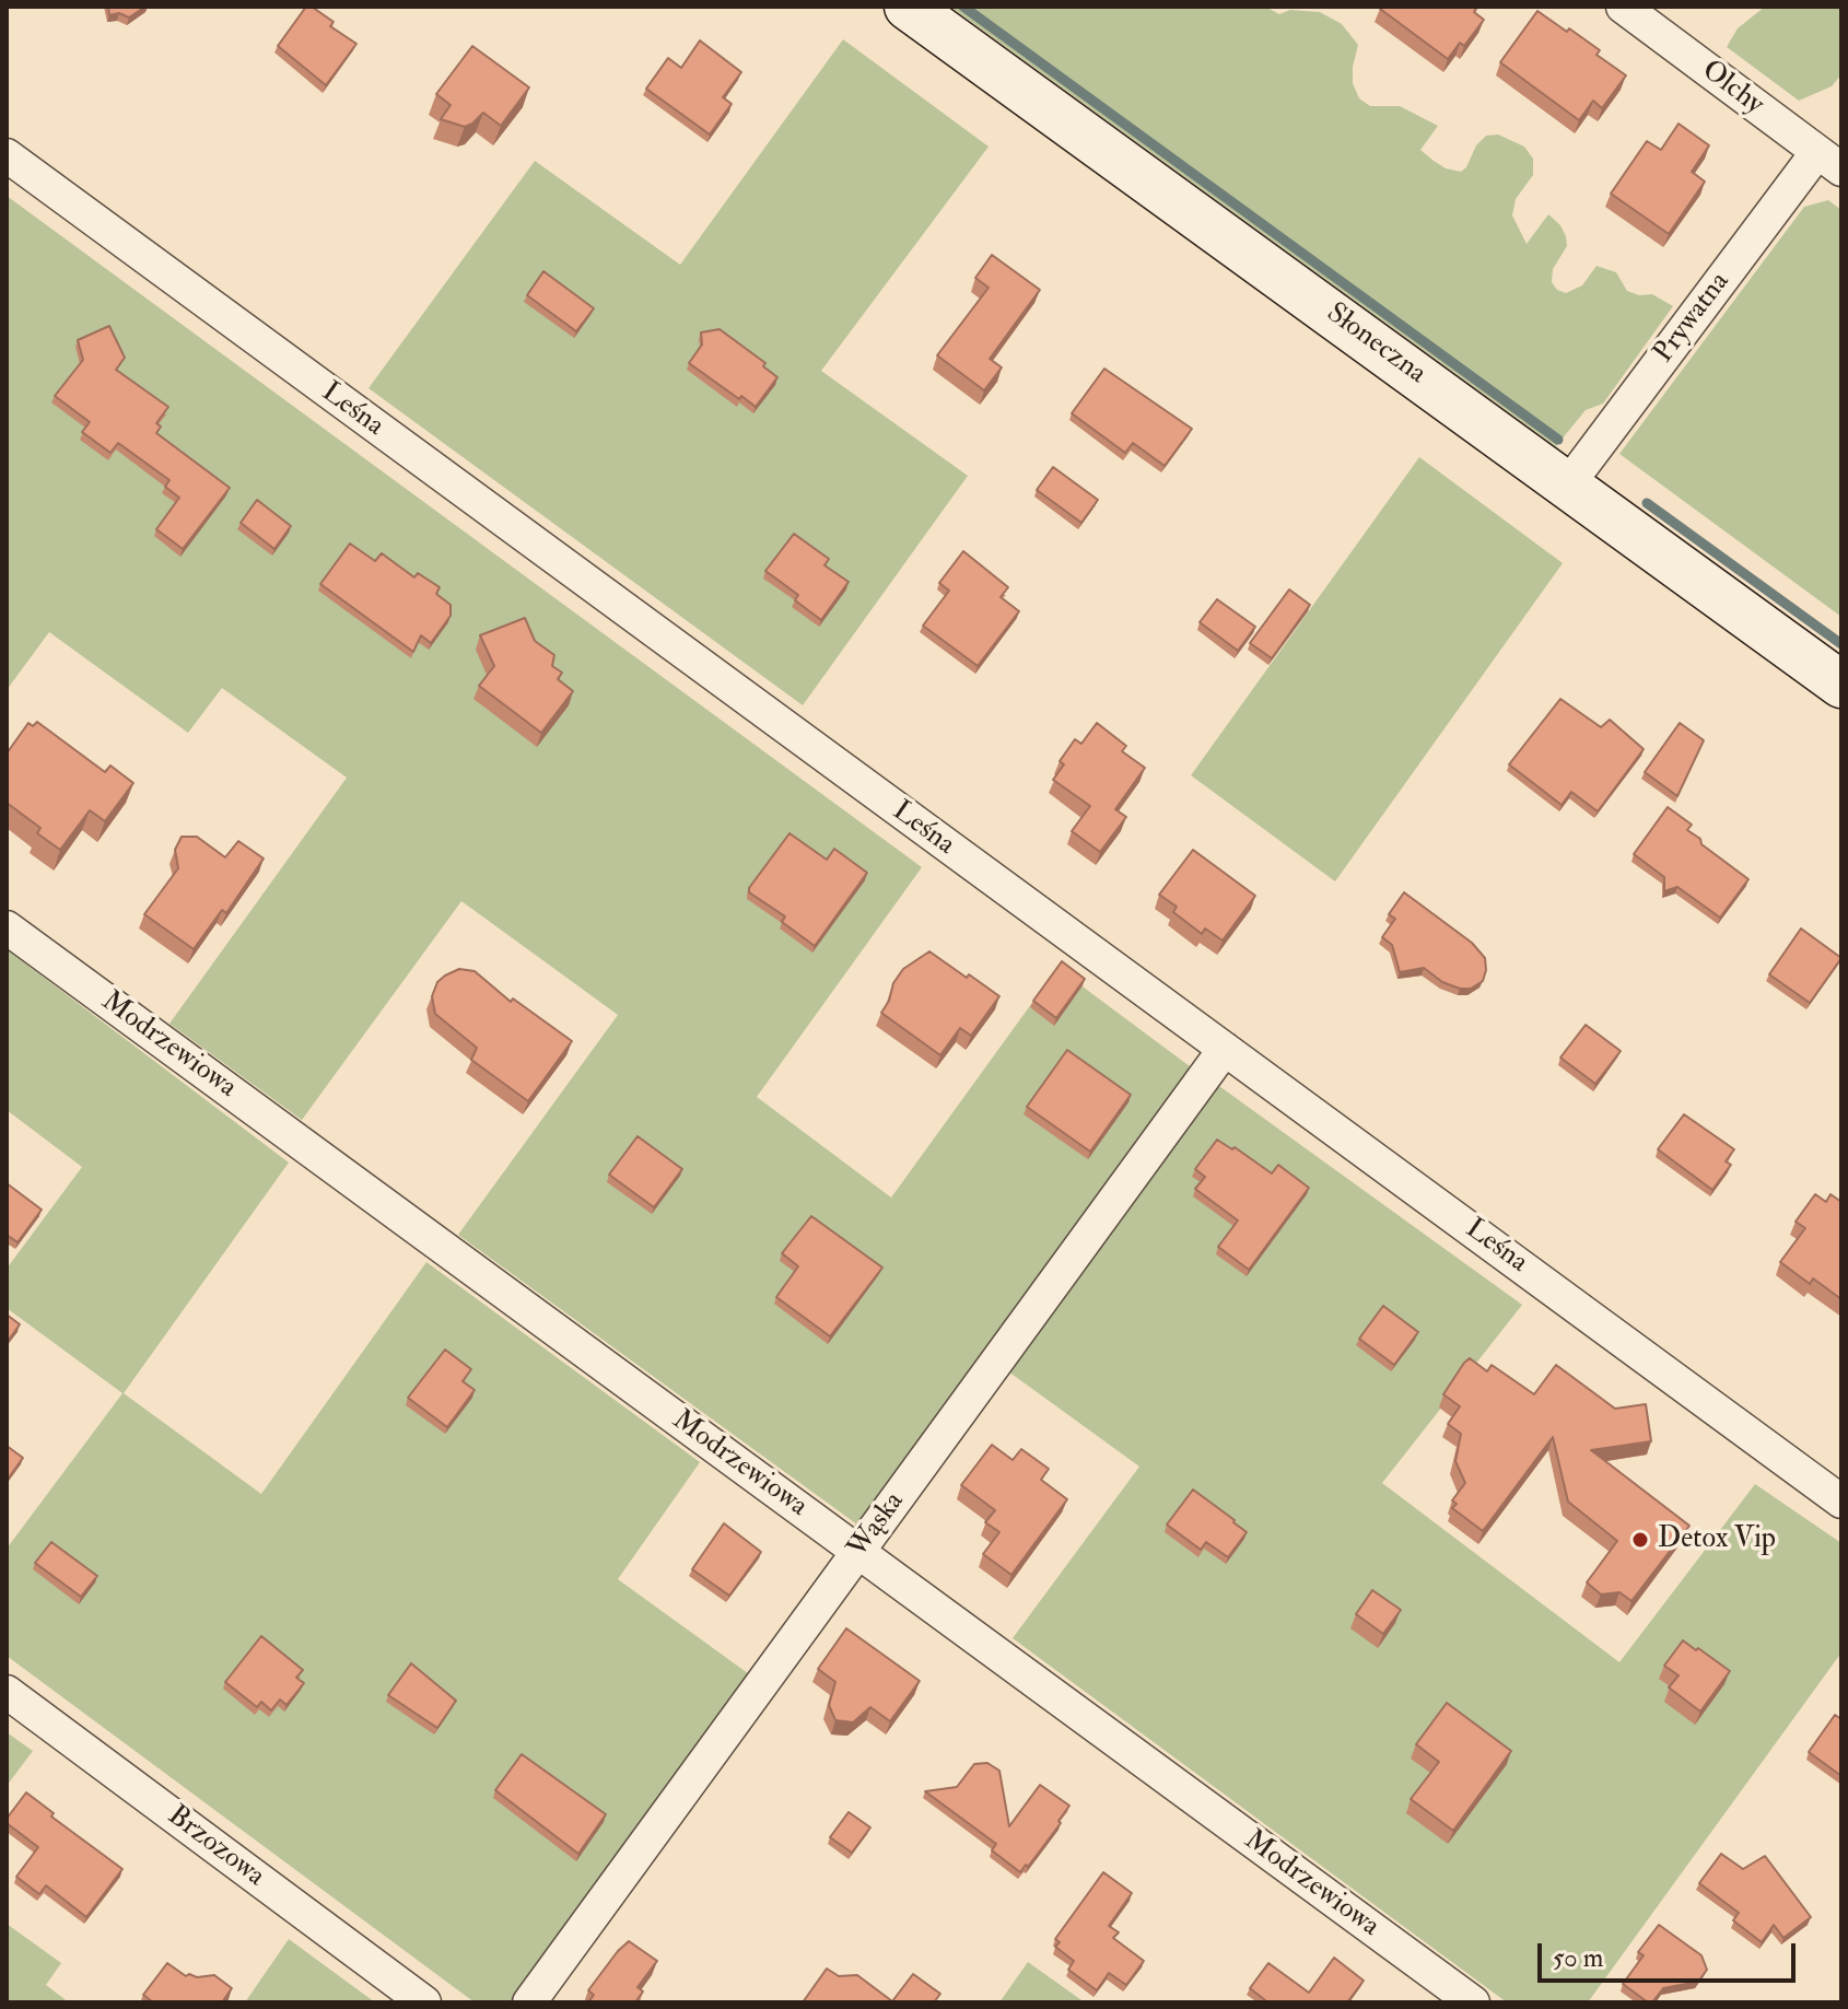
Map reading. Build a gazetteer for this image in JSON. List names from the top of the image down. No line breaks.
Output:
{"streets":{"main road":["Słoneczna"],"street":["Olchy","Prywatna","Leśna","Modrzewiowa","Wąska","Brzozowa"]},"crossings":[["Olchy","Prywatna"],["Prywatna","Słoneczna"],["Leśna","Wąska"],["Modrzewiowa","Wąska"]],"places":["Detox Vip"],"scale_bar":"50 m"}
